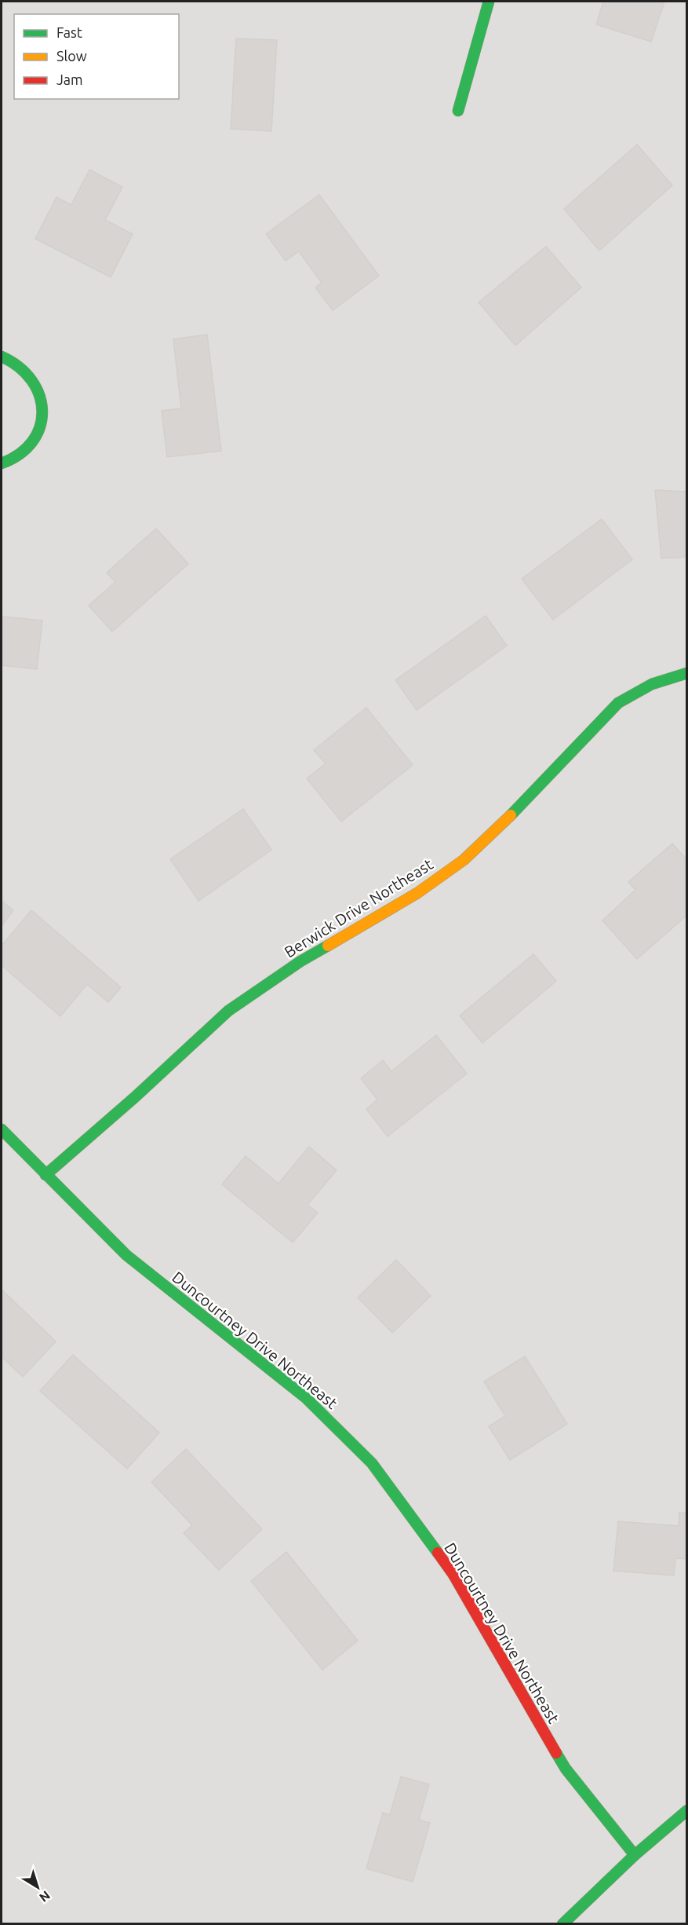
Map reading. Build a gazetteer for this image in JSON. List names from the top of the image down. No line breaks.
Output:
{"streets":{"street":["Berwick Drive Northeast","Duncourtney Drive Northeast"]},"crossings":[["Berwick Drive Northeast","Duncourtney Drive Northeast"]],"legend":["Fast","Slow","Jam"],"north":"bottom right"}
